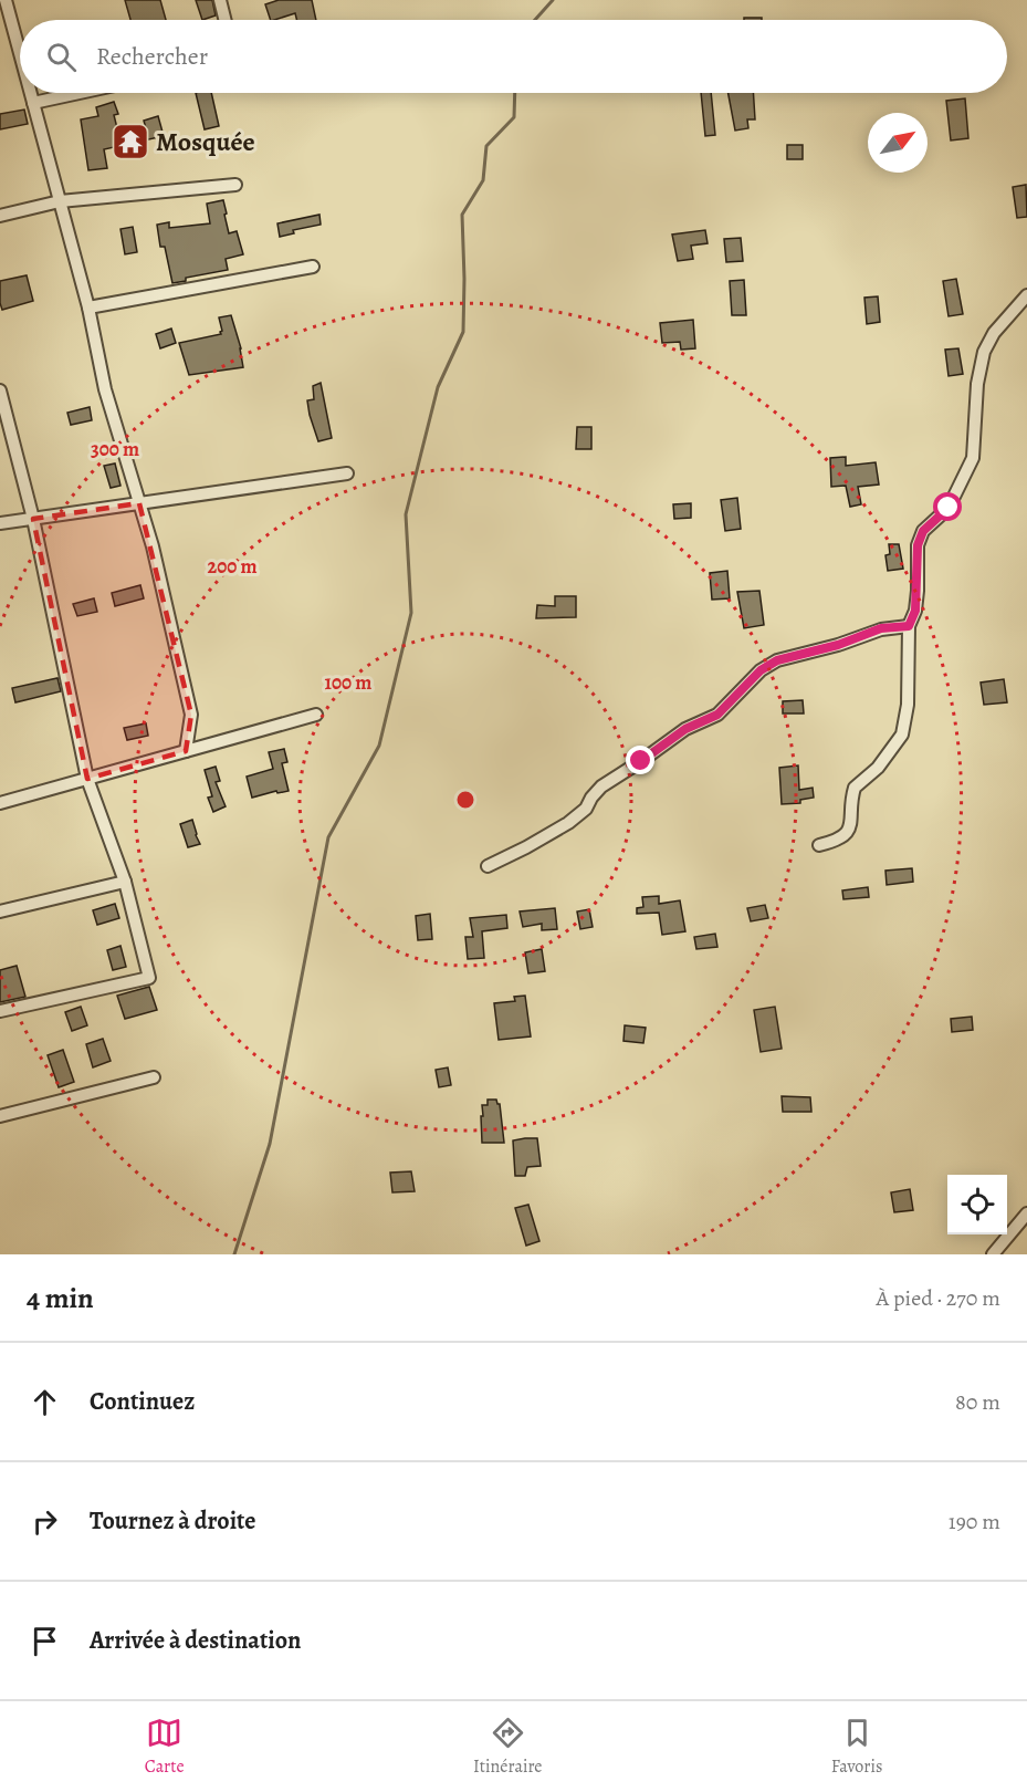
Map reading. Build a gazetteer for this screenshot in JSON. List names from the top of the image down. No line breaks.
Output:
{"places":{"temple":["Mosquée"]},"north":"top right","page":{"search":"Rechercher","heading":["4 min","À pied · 270 m"],"list":[["Continuez","80 m"],["Tournez à droite","190 m"],"Arrivée à destination"],"nav":["Carte","Itinéraire","Favoris"]},"rings":["300 m","200 m","100 m"]}
